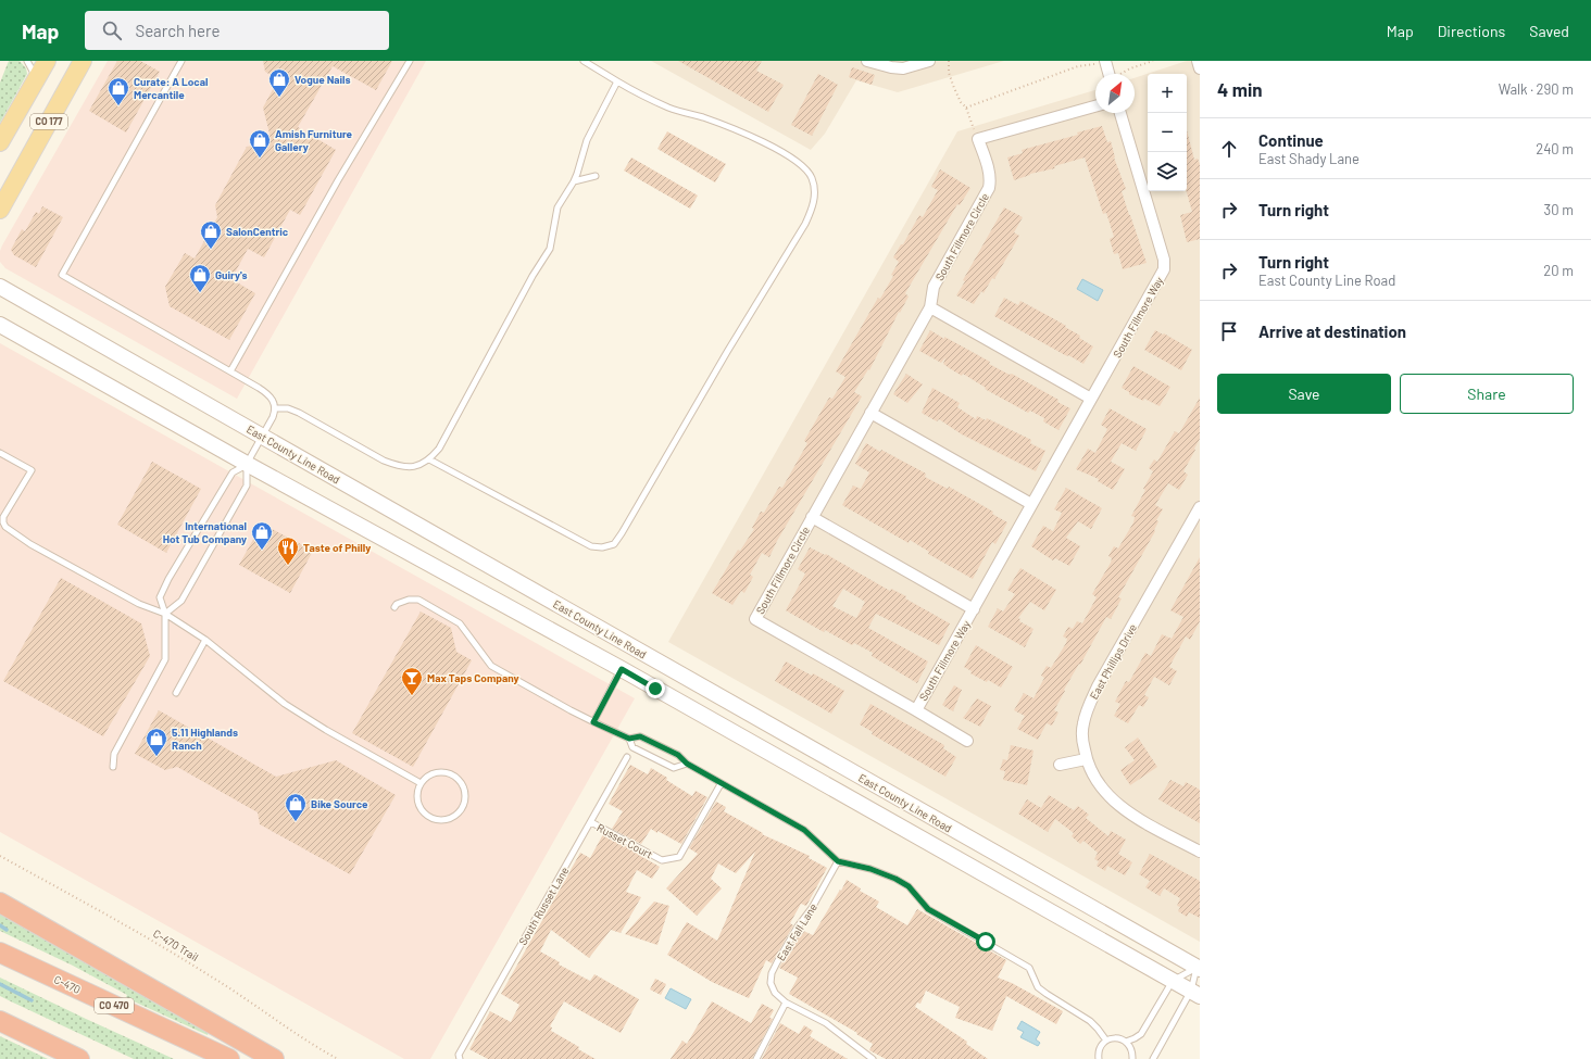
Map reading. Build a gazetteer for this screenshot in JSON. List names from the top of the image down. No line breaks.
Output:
{"streets":{"highway":["C-470","CO 470"],"main road":["CO 177","East County Line Road"],"street":["South Fillmore Circle","South Fillmore Way","East Phillips Drive"],"lane":["Russet Court","South Russet Lane","East Fall Lane"],"path":["C-470 Trail"]},"crossings":[["South Fillmore Circle","South Fillmore Way"],["Russet Court","South Russet Lane"]],"places":{"shop":["Vogue Nails","Curate: A Local Mercantile","Amish Furniture Gallery","SalonCentric","Guiry's","International Hot Tub Company","5.11 Highlands Ranch","Bike Source"],"restaurant":["Taste of Philly"],"bar":["Max Taps Company"]},"north":"top right","page":{"header":"Map","search":"Search here","nav":["Map","Directions","Saved"],"heading":["4 min","Walk · 290 m"],"map_buttons":["+","−"],"list":[["Continue","East Shady Lane","240 m"],["Turn right","30 m"],["Turn right","East County Line Road","20 m"],"Arrive at destination"],"buttons":["Save","Share"]}}
